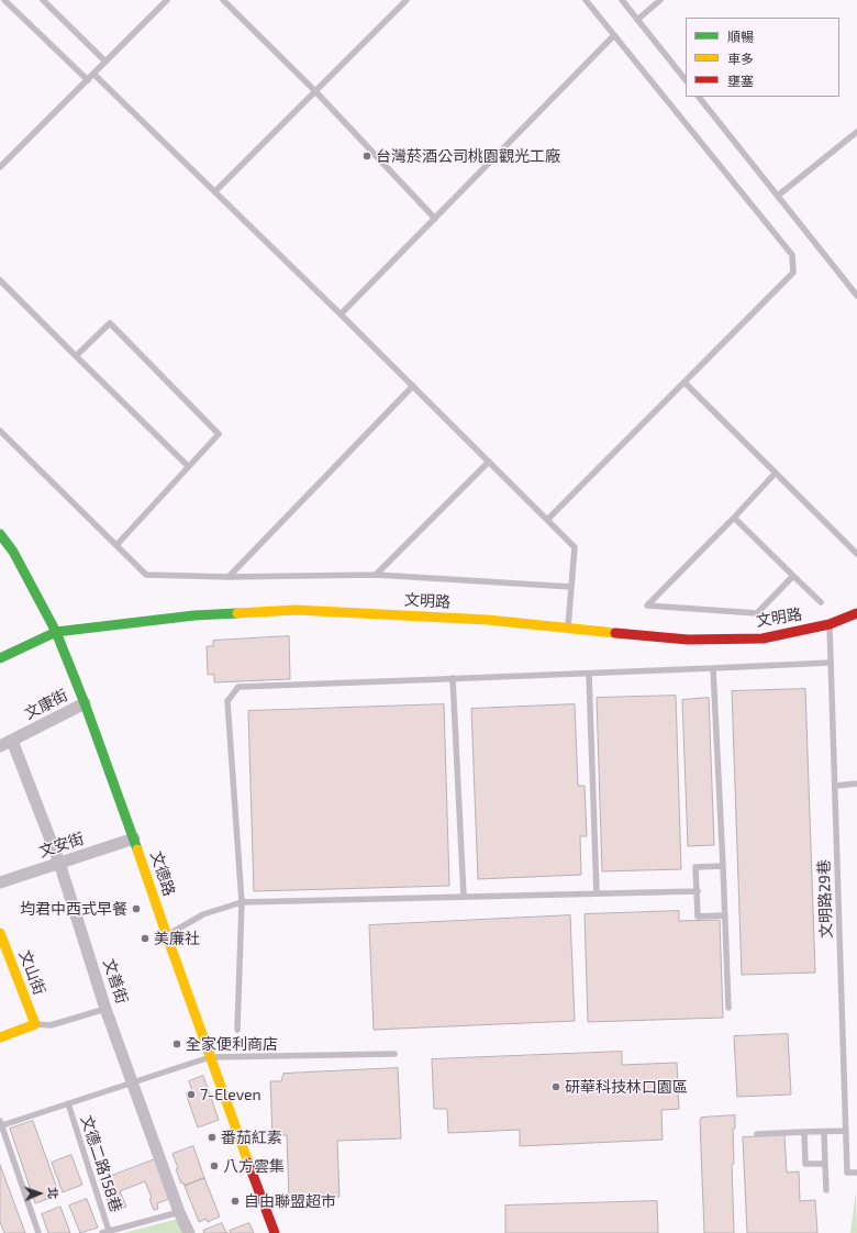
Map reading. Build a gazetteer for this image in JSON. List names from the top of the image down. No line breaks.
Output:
{"streets":{"street":["文明路","文康街","文安街","文德路","文山街","文善街"],"lane":["文明路29巷","文德二路158巷"]},"crossings":[["文明路","文德路"],["文明路","文明路29巷"],["文康街","文德路"],["文康街","文善街"],["文安街","文德路"],["文安街","文善街"]],"places":["台灣菸酒公司桃園觀光工廠","均君中西式早餐","美廉社","全家便利商店","研華科技林口園區","7-Eleven","番茄紅素","八方雲集","自由聯盟超市"],"legend":["順暢","車多","壅塞"],"north":"right"}
